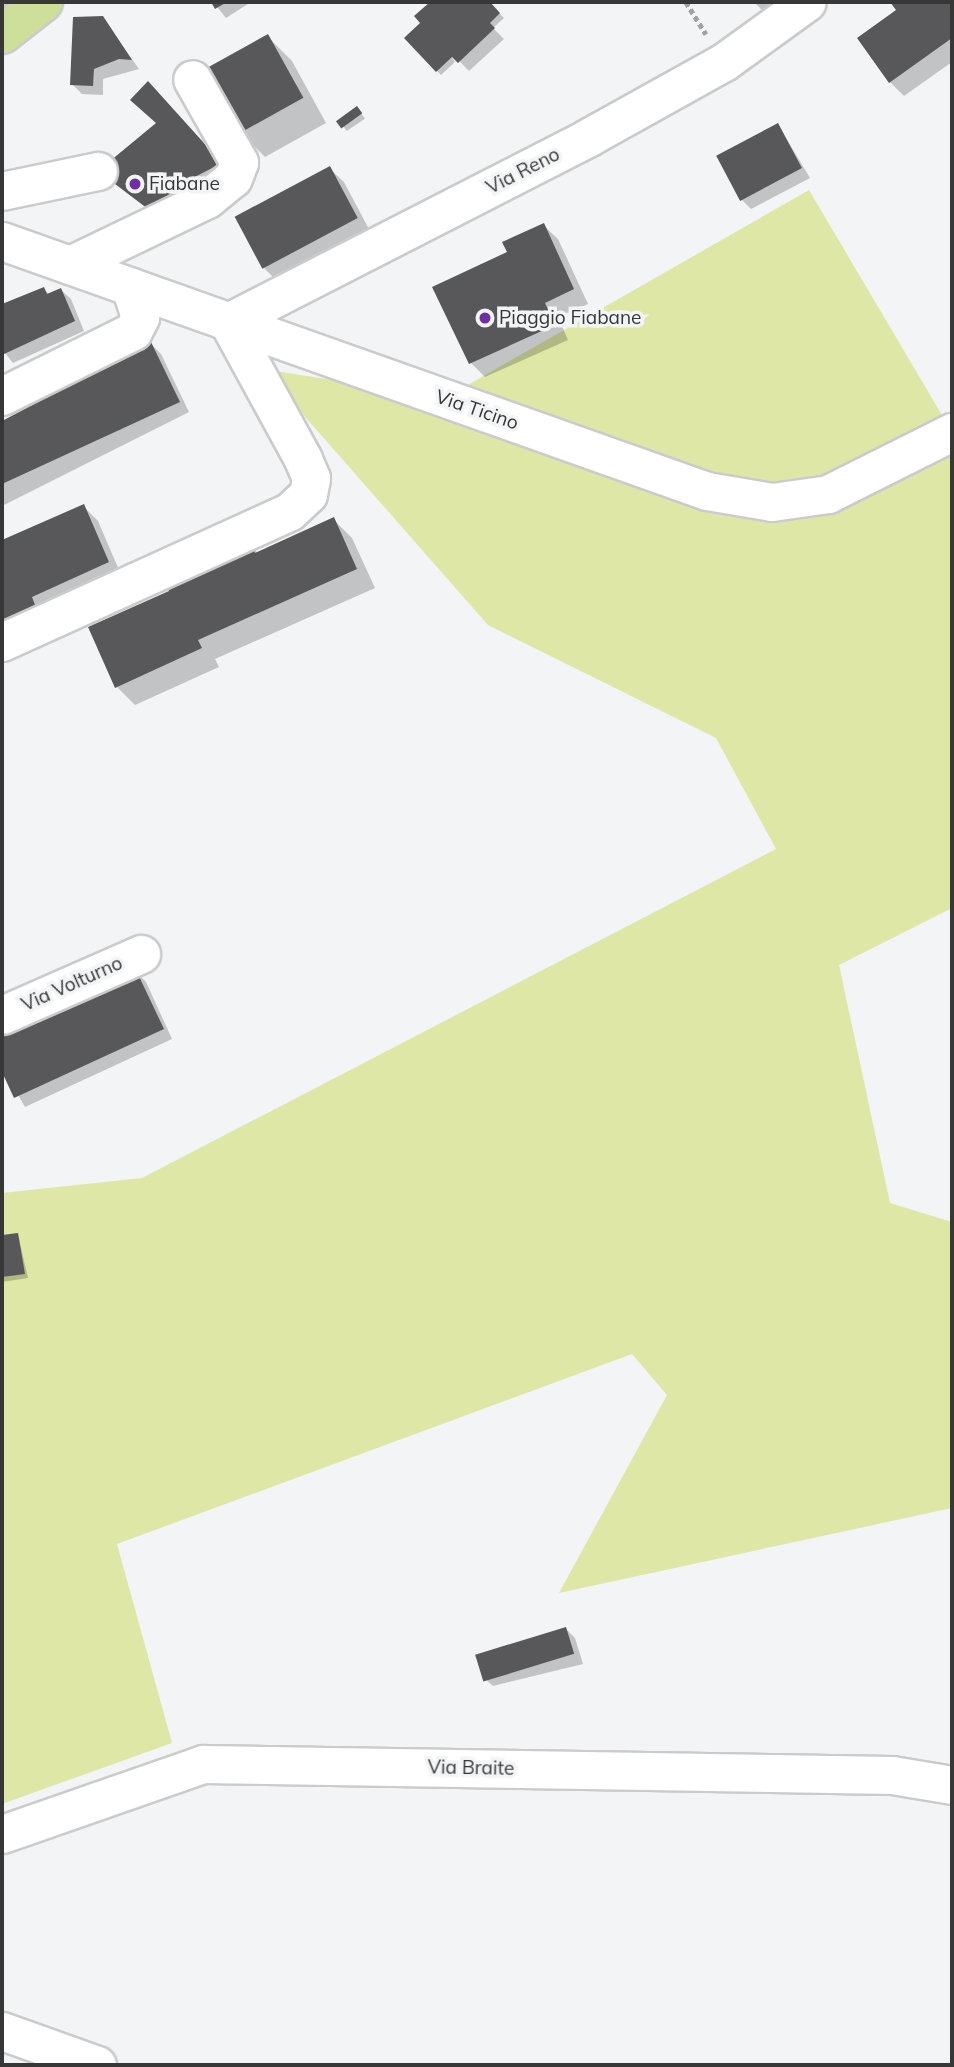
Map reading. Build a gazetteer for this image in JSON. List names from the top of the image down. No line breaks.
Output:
{"streets":{"street":["Via Reno","Via Ticino","Via Volturno","Via Braite"]},"crossings":[["Via Reno","Via Ticino"]],"places":["Fiabane","Piaggio Fiabane"]}
